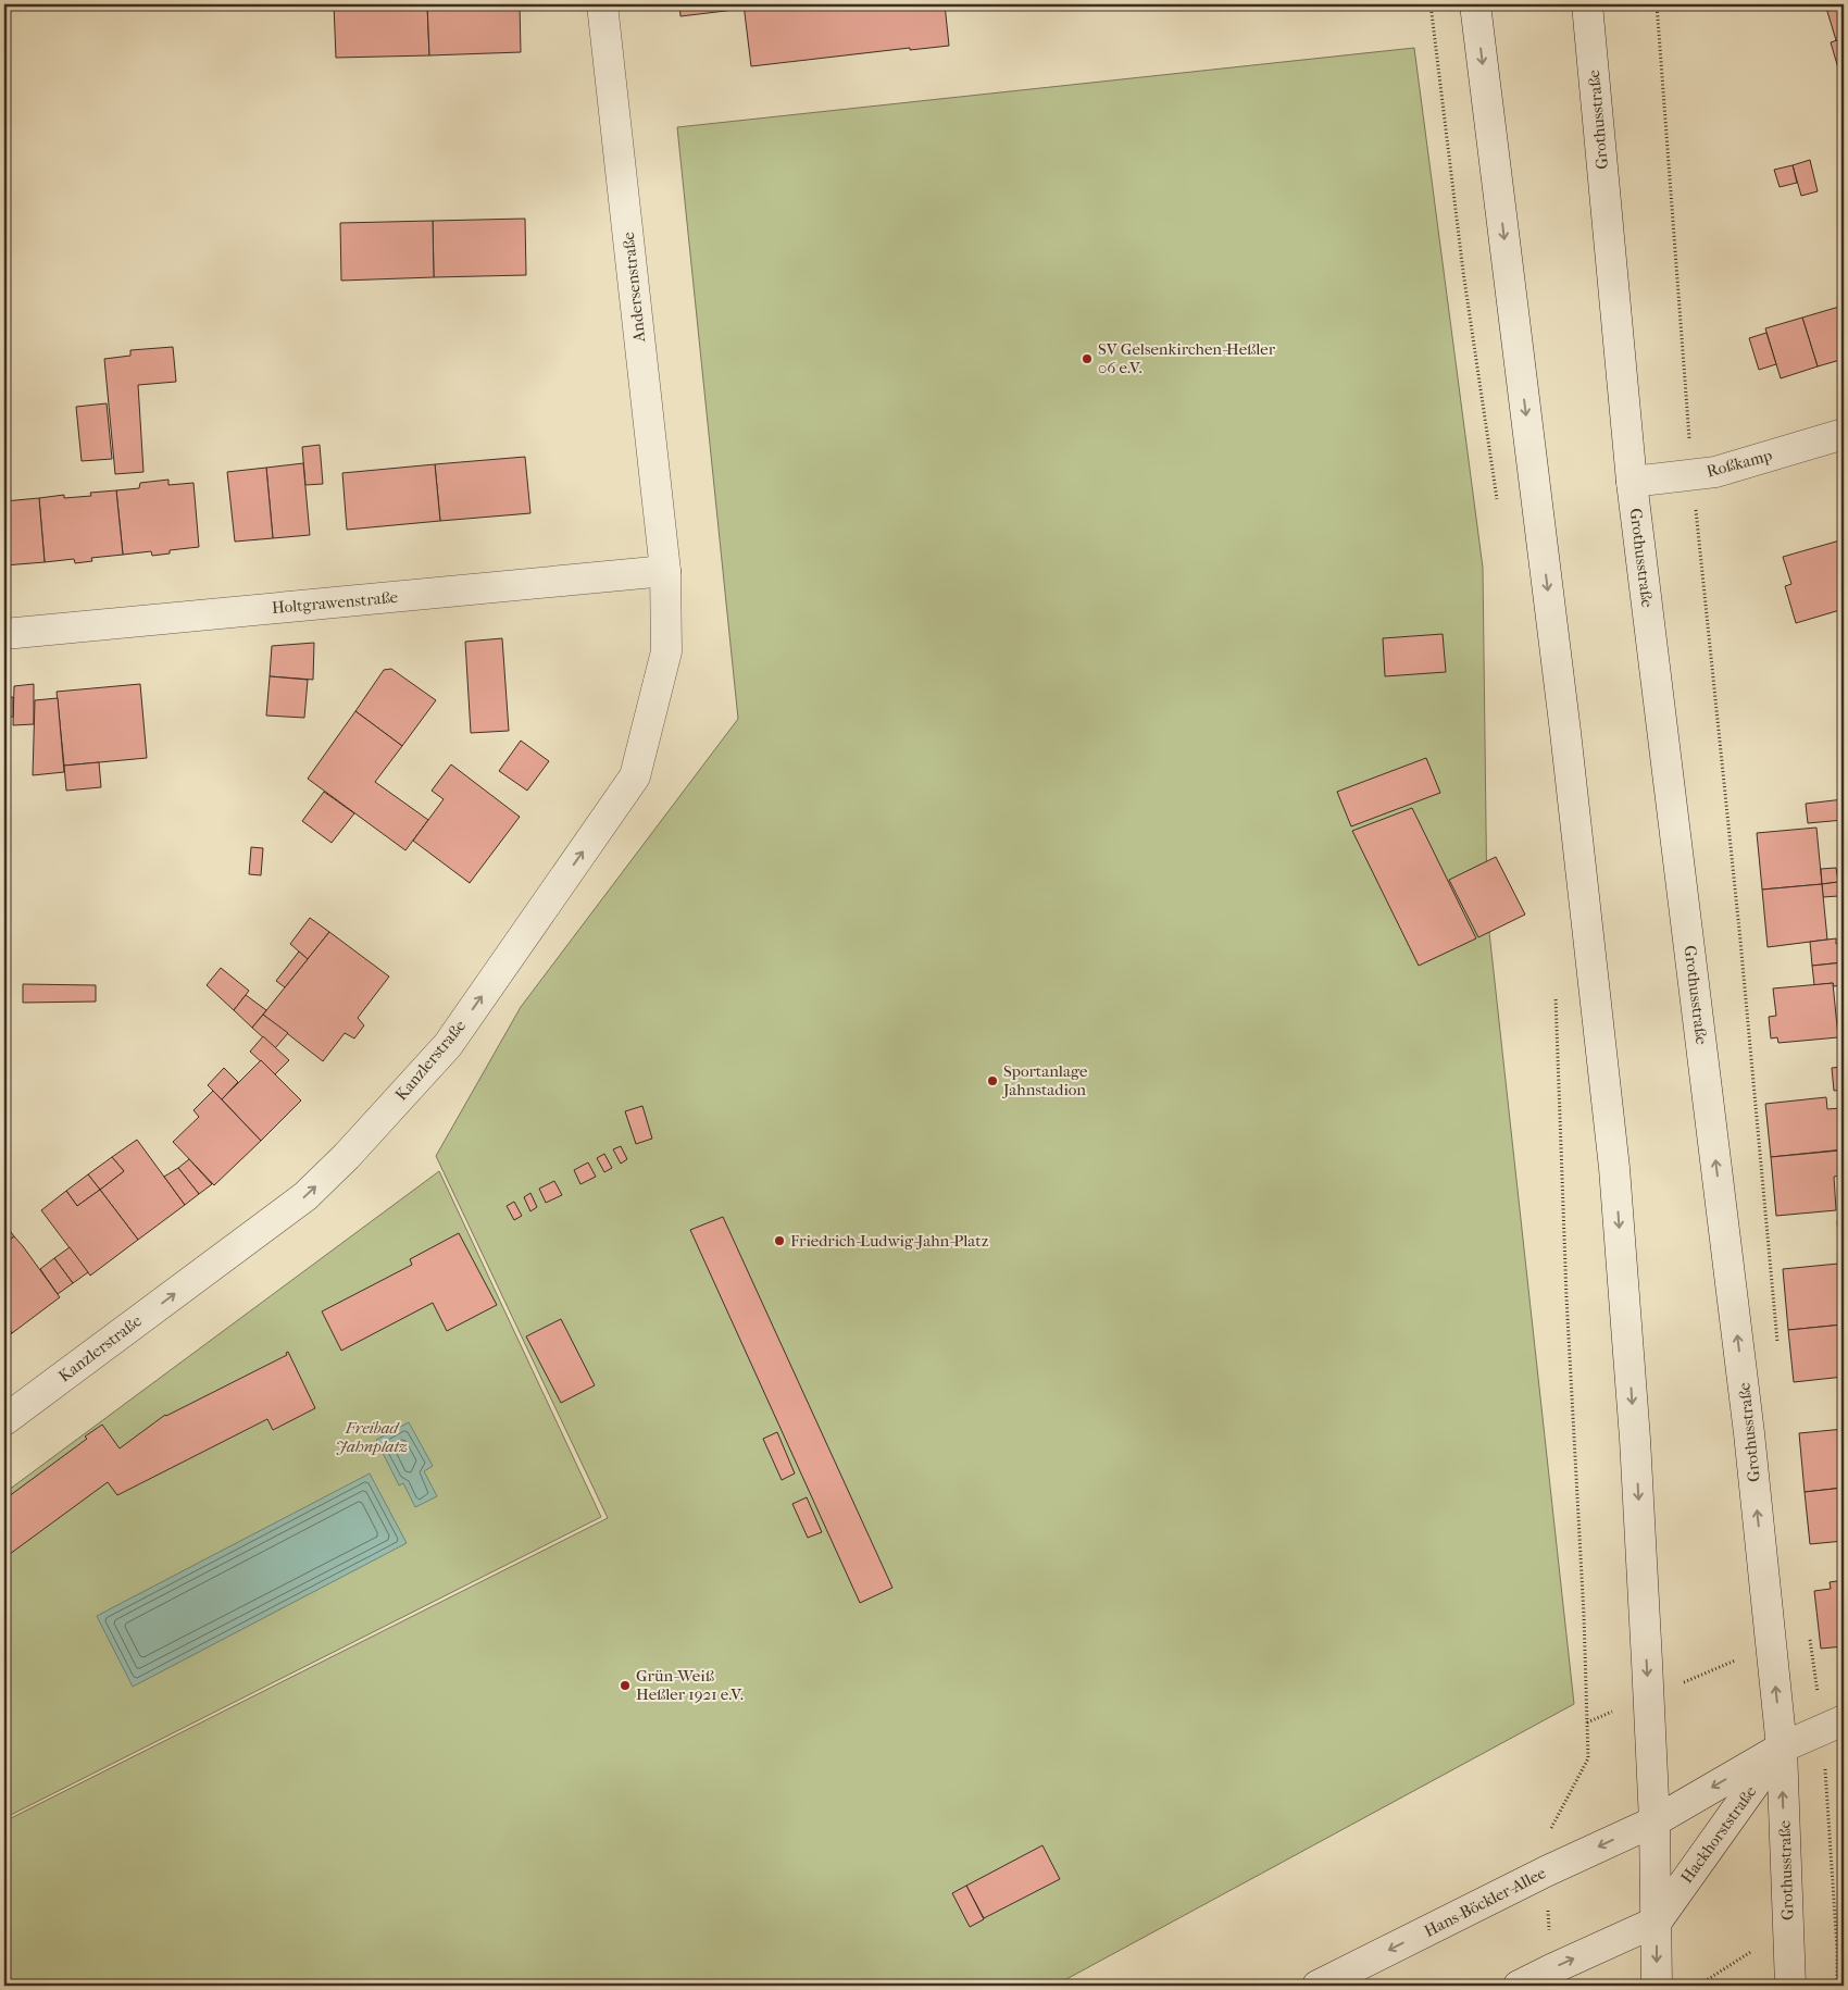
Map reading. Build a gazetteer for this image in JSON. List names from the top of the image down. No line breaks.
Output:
{"streets":{"main road":["Grothusstraße","Andersenstraße","Roßkamp","Holtgrawenstraße","Kanzlerstraße","Hackhorststraße","Hans-Böckler-Allee"]},"crossings":[["Grothusstraße","Roßkamp"],["Grothusstraße","Hackhorststraße"],["Andersenstraße","Holtgrawenstraße"],["Andersenstraße","Kanzlerstraße"],["Holtgrawenstraße","Kanzlerstraße"],["Hackhorststraße","Hans-Böckler-Allee"]],"one_way":["Kanzlerstraße"],"parks":["Freibad Jahnplatz"],"places":["SV Gelsenkirchen-Heßler 06 e.V.","Sportanlage Jahnstadion","Friedrich-Ludwig-Jahn-Platz","Grün-Weiß Heßler 1921 e.V."]}
